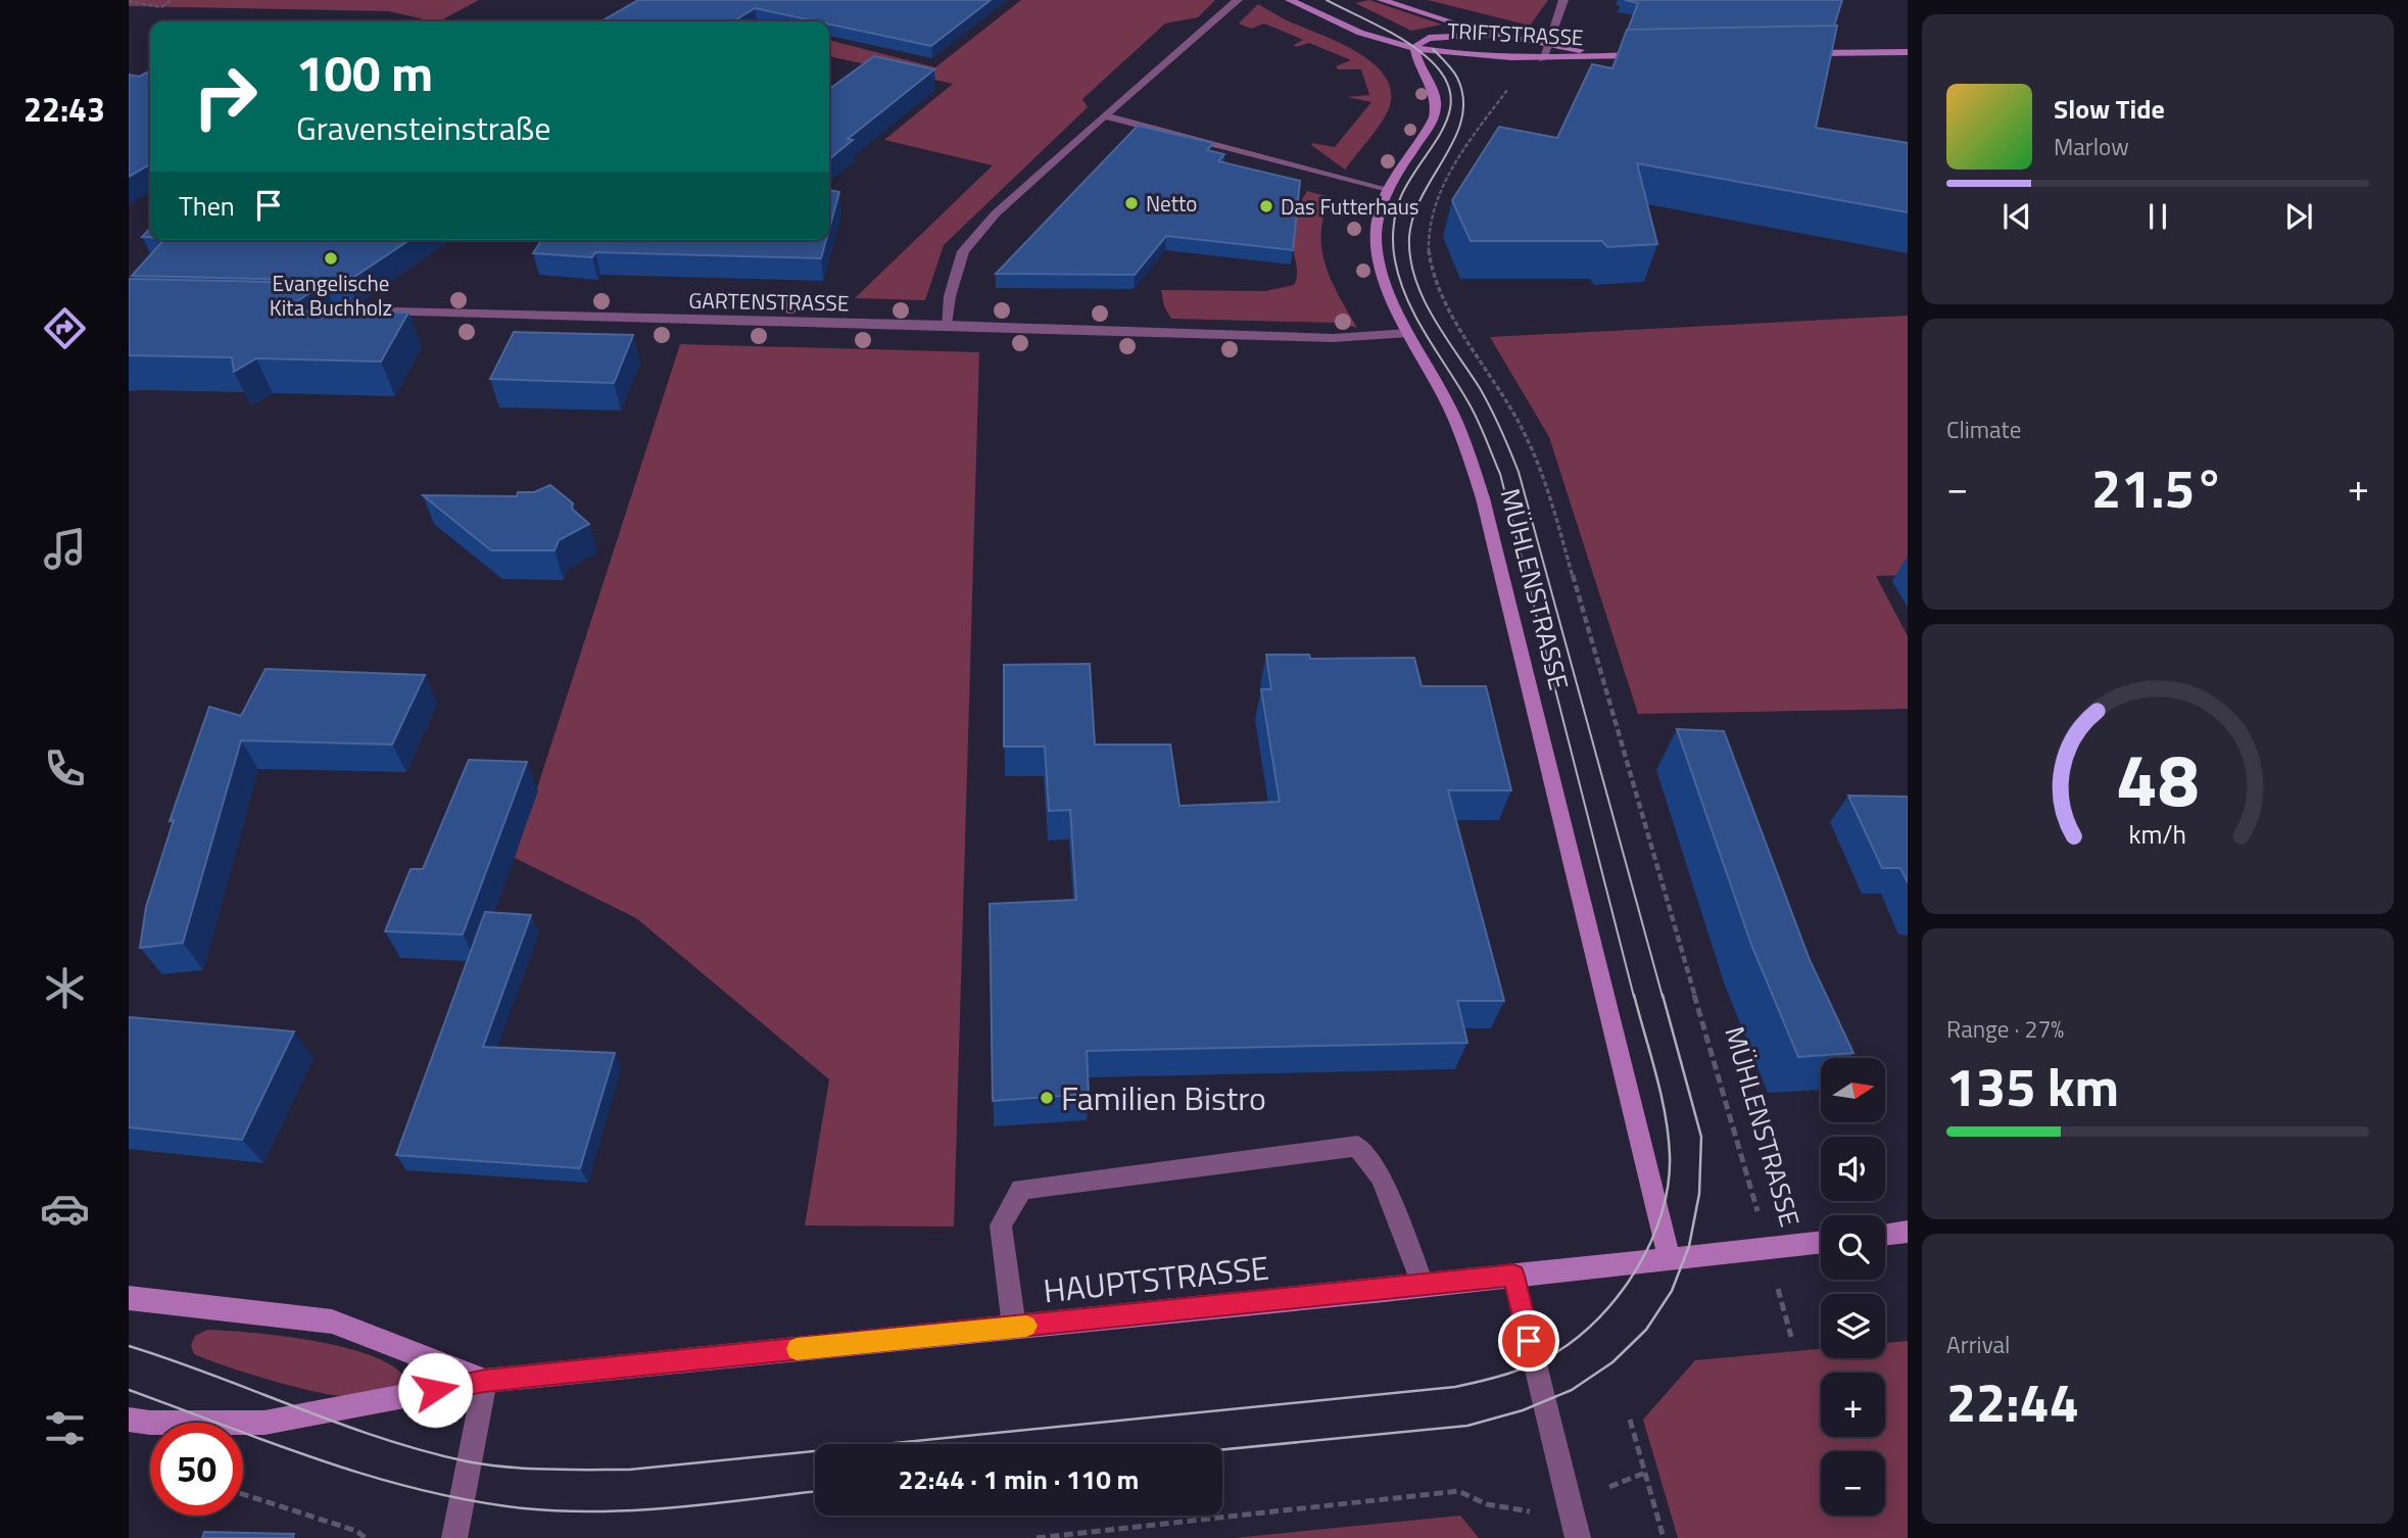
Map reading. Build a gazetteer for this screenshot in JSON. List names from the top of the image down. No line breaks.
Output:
{"streets":{"main road":["TRIFTSTRASSE","MÜHLENSTRASSE","HAUPTSTRASSE"],"street":["GARTENSTRASSE"]},"crossings":[["TRIFTSTRASSE","MÜHLENSTRASSE"],["GARTENSTRASSE","MÜHLENSTRASSE"],["MÜHLENSTRASSE","HAUPTSTRASSE"]],"places":["Netto","Das Futterhaus","Evangelische Kita Buchholz","Familien Bistro"],"north":"right","page":{"tabs":"22:43","turn":["100 m","Gravensteinstraße"],"song":["Slow Tide","Marlow"],"then":"Then","tile":["Climate",["Range · 27%","135 km"],["Arrival","22:44"]],"heat":["−","21.5°","+"],"map_buttons":["+","−"],"limit":"50","trip":"22:44 · 1 min · 110 m","gauge":["48","km/h"]}}
